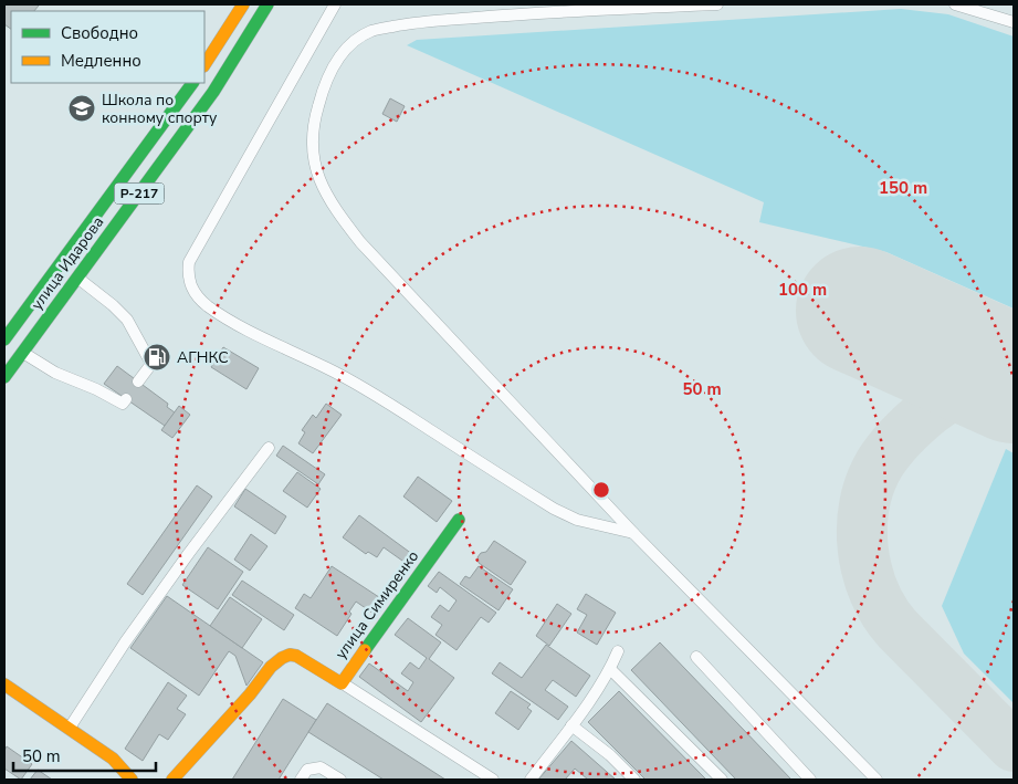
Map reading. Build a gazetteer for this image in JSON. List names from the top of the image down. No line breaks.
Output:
{"streets":{"main road":["Р-217","улица Идарова","улица Симиренко"]},"places":{"school or university":["Школа по конному спорту"],"fuel station":["АГНКС"]},"legend":["Свободно","Медленно"],"scale_bar":"50 m","rings":["150 m","100 m","50 m"]}
